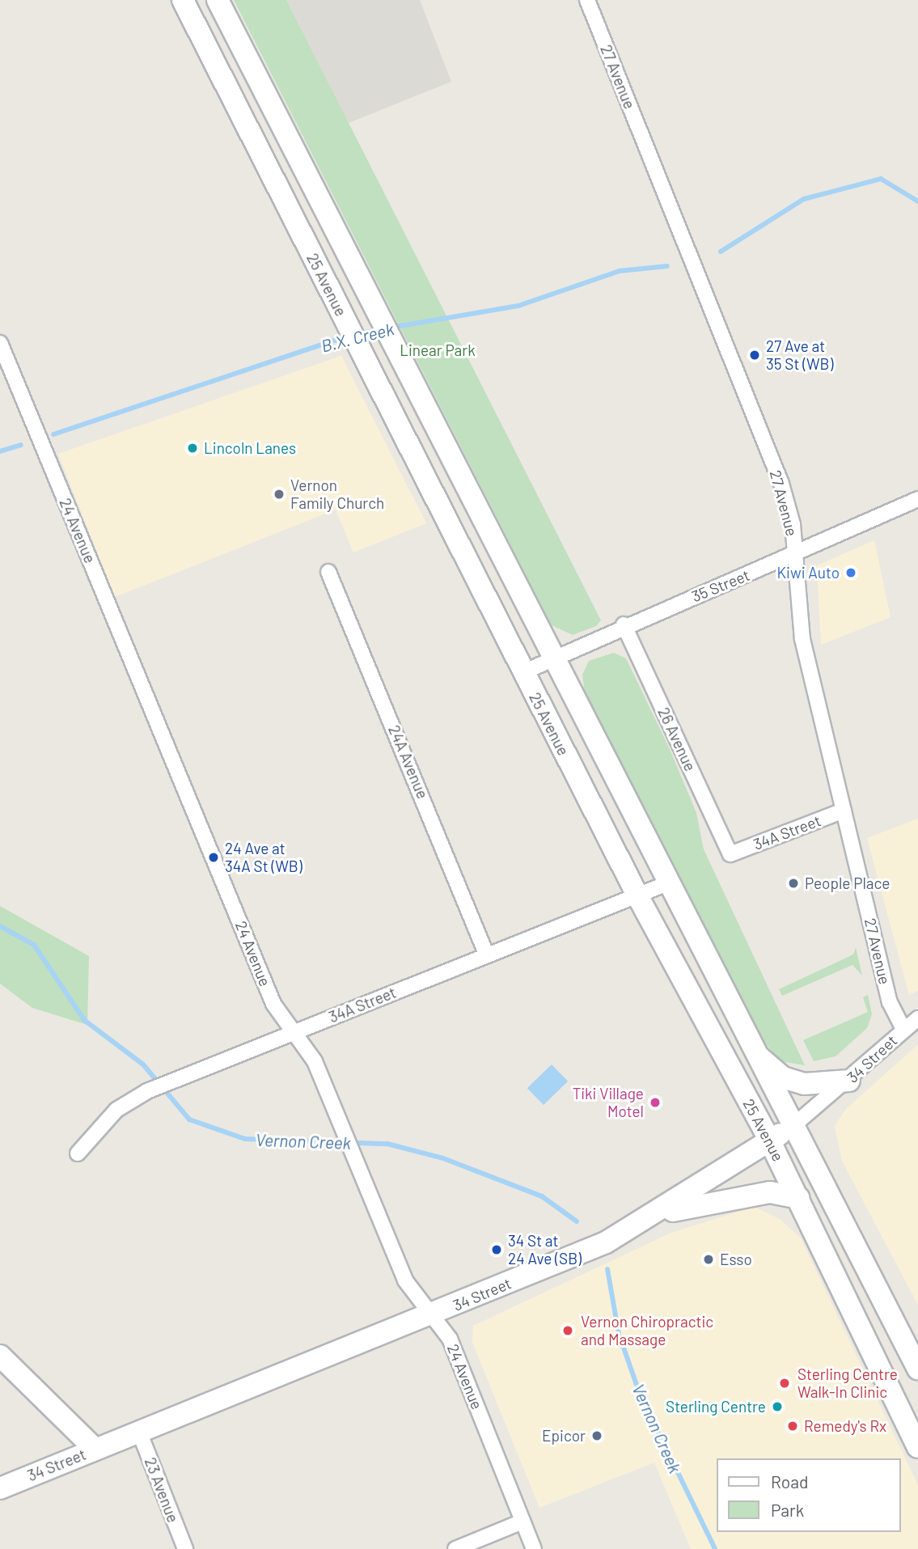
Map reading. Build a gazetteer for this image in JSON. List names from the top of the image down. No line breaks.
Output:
{"streets":{"main road":["25 Avenue","34 Street"],"street":["27 Avenue","24 Avenue","35 Street","26 Avenue","24A Avenue","34A Street","23 Avenue"]},"crossings":[["27 Avenue","35 Street"],["27 Avenue","34A Street"],["27 Avenue","34 Street"],["25 Avenue","35 Street"],["25 Avenue","34A Street"],["25 Avenue","34 Street"],["24 Avenue","34A Street"],["24 Avenue","34 Street"],["35 Street","26 Avenue"],["26 Avenue","34A Street"],["24A Avenue","34A Street"],["34 Street","23 Avenue"]],"water":["B.X. Creek","Vernon Creek"],"parks":["Linear Park"],"places":["27 Ave at 35 St (WB)","Lincoln Lanes","Vernon Family Church","Kiwi Auto","24 Ave at 34A St (WB)","People Place","Tiki Village Motel","34 St at 24 Ave (SB)","Esso","Vernon Chiropractic and Massage","Sterling Centre Walk-In Clinic","Sterling Centre","Remedy's Rx","Epicor"],"legend":["Road","Park"]}
